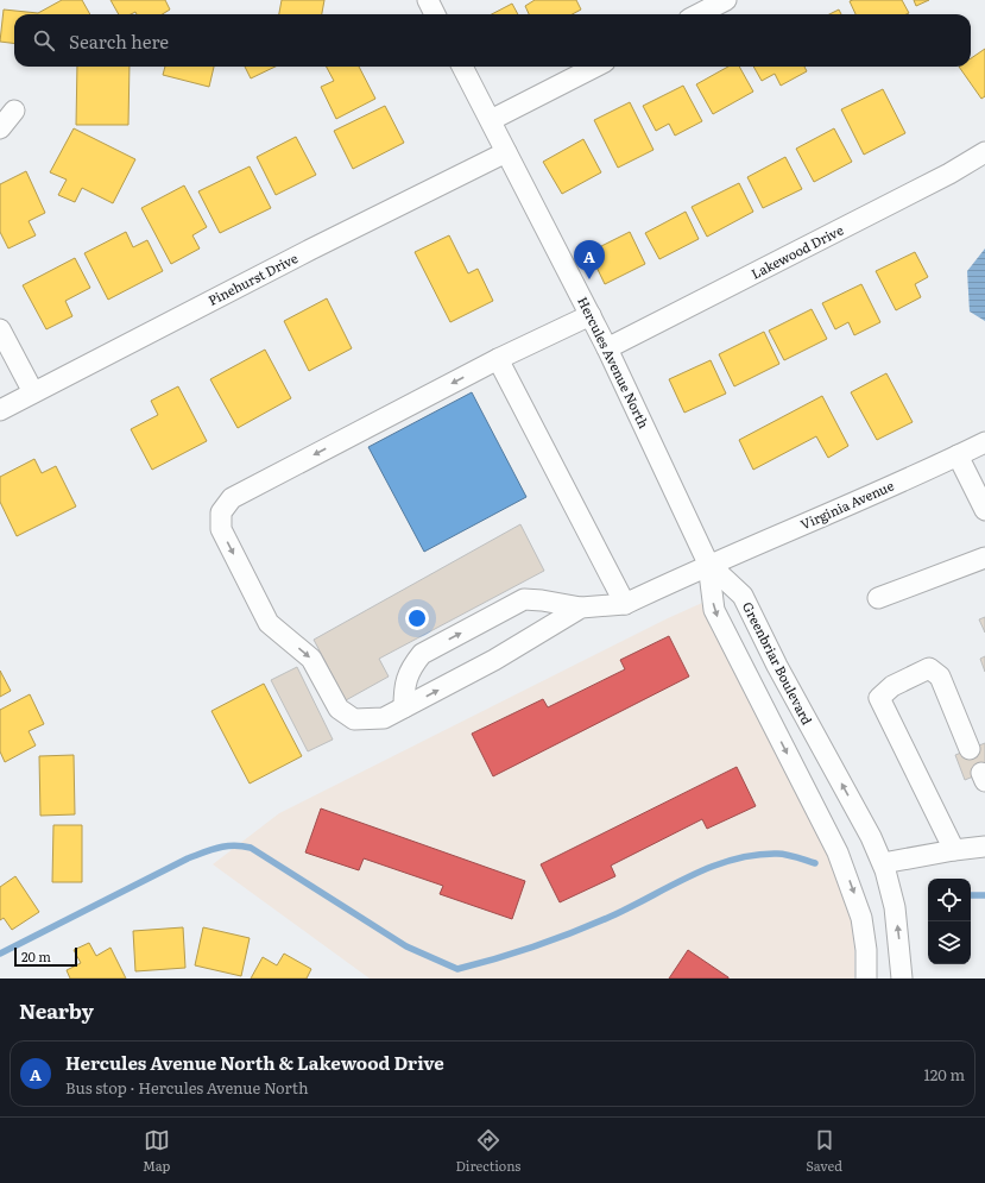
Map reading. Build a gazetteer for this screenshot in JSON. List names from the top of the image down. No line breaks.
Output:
{"streets":{"street":["Lakewood Drive","Pinehurst Drive","Hercules Avenue North","Virginia Avenue","Greenbriar Boulevard"]},"crossings":[["Lakewood Drive","Hercules Avenue North"],["Pinehurst Drive","Hercules Avenue North"],["Hercules Avenue North","Virginia Avenue"],["Hercules Avenue North","Greenbriar Boulevard"],["Virginia Avenue","Greenbriar Boulevard"]],"scale_bar":"20 m","page":{"search":"Search here","pins":"A","scale":"20 m","heading":"Nearby","list":[{"mark":"A","name":"Hercules Avenue North & Lakewood Drive","note":"Bus stop · Hercules Avenue North","value":"120 m"}],"nav":["Map","Directions","Saved"]}}
